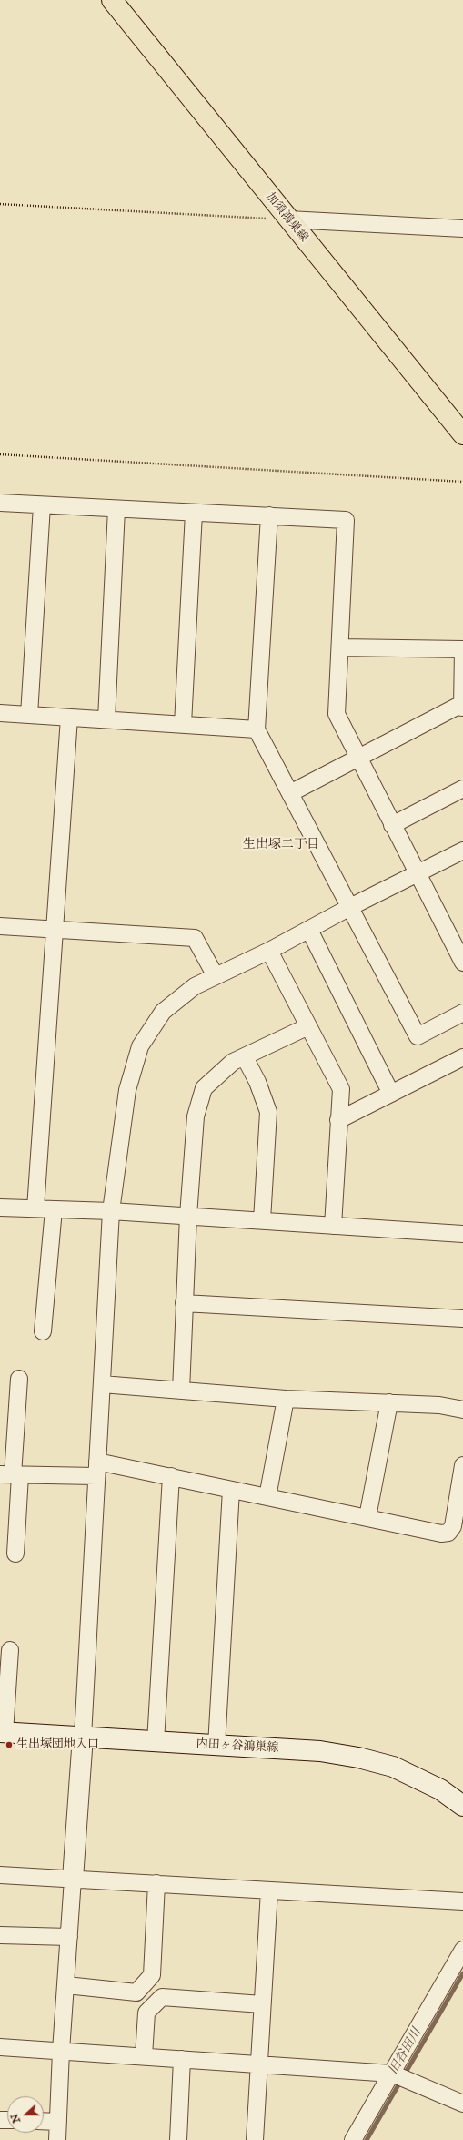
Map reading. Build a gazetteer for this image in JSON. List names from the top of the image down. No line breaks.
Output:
{"streets":{"main road":["加須鴻巣線","内田ヶ谷鴻巣線"]},"districts":["生出塚二丁目"],"water":["旧谷田川"],"places":["生出塚団地入口"],"north":"left"}
